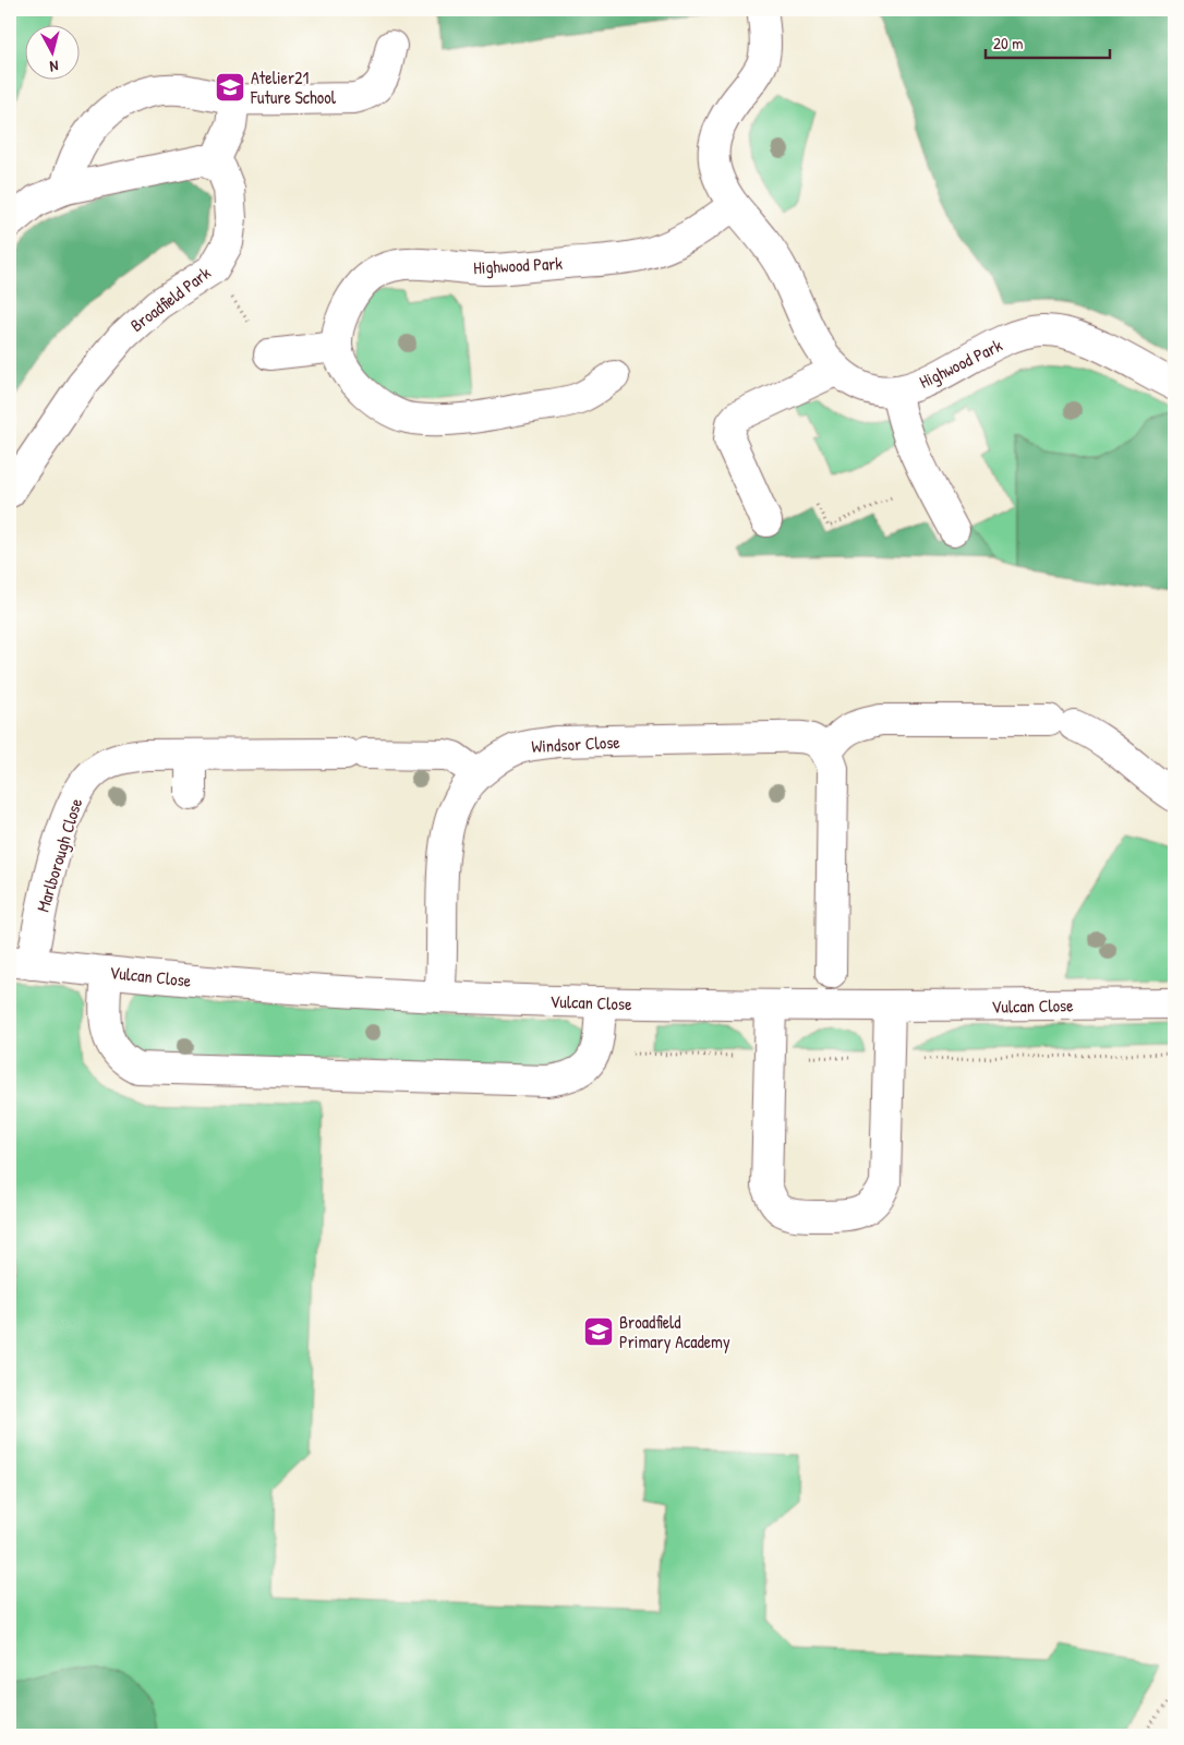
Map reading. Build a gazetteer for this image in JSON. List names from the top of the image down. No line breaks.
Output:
{"streets":{"street":["Highwood Park","Broadfield Park","Windsor Close","Marlborough Close","Vulcan Close"]},"crossings":[["Windsor Close","Marlborough Close"],["Windsor Close","Vulcan Close"],["Marlborough Close","Vulcan Close"]],"places":{"school or university":["Atelier21 Future School","Broadfield Primary Academy"]},"scale_bar":"20 m","north":"bottom"}
